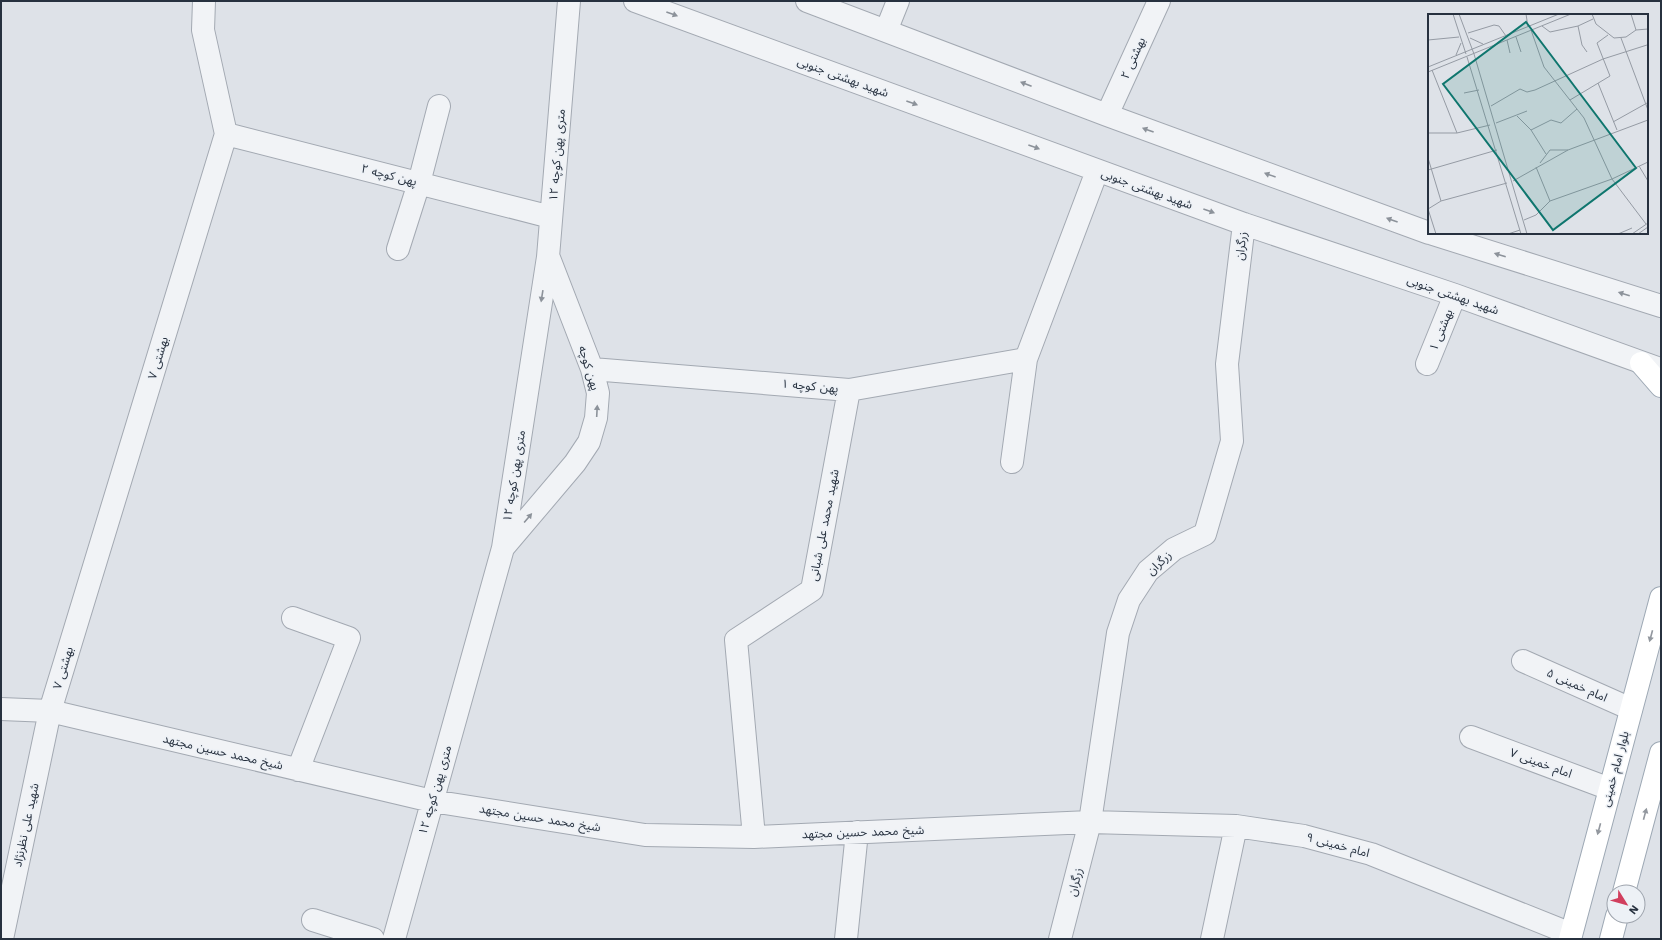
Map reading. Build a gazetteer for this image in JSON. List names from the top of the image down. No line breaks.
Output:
{"streets":{"main road":["بلوار امام خمینی"],"street":["بهشتی ۲","شهید بهشتی جنوبی","۱۲ متری پهن کوچه","پهن کوچه ۲","زرگران","بهشتی ۱","بهشتی ۷","پهن کوچه","پهن کوچه ۱","شهید محمد علی شبانی","امام خمینی ۵","شیخ محمد حسین مجتهد","امام خمینی ۷","شهید علی نظرنژاد","امام خمینی ۹"]},"crossings":[["شهید بهشتی جنوبی","زرگران"],["شهید بهشتی جنوبی","بهشتی ۱"],["۱۲ متری پهن کوچه","پهن کوچه ۲"],["۱۲ متری پهن کوچه","پهن کوچه"],["۱۲ متری پهن کوچه","شیخ محمد حسین مجتهد"],["پهن کوچه ۲","بهشتی ۷"],["زرگران","شیخ محمد حسین مجتهد"],["زرگران","امام خمینی ۹"],["بهشتی ۷","شیخ محمد حسین مجتهد"],["بهشتی ۷","شهید علی نظرنژاد"],["پهن کوچه","پهن کوچه ۱"],["پهن کوچه ۱","شهید محمد علی شبانی"],["شهید محمد علی شبانی","شیخ محمد حسین مجتهد"],["امام خمینی ۵","بلوار امام خمینی"],["شیخ محمد حسین مجتهد","شهید علی نظرنژاد"],["شیخ محمد حسین مجتهد","امام خمینی ۹"],["امام خمینی ۷","بلوار امام خمینی"],["بلوار امام خمینی","امام خمینی ۹"]],"one_way":["پهن کوچه"],"north":"bottom right"}
